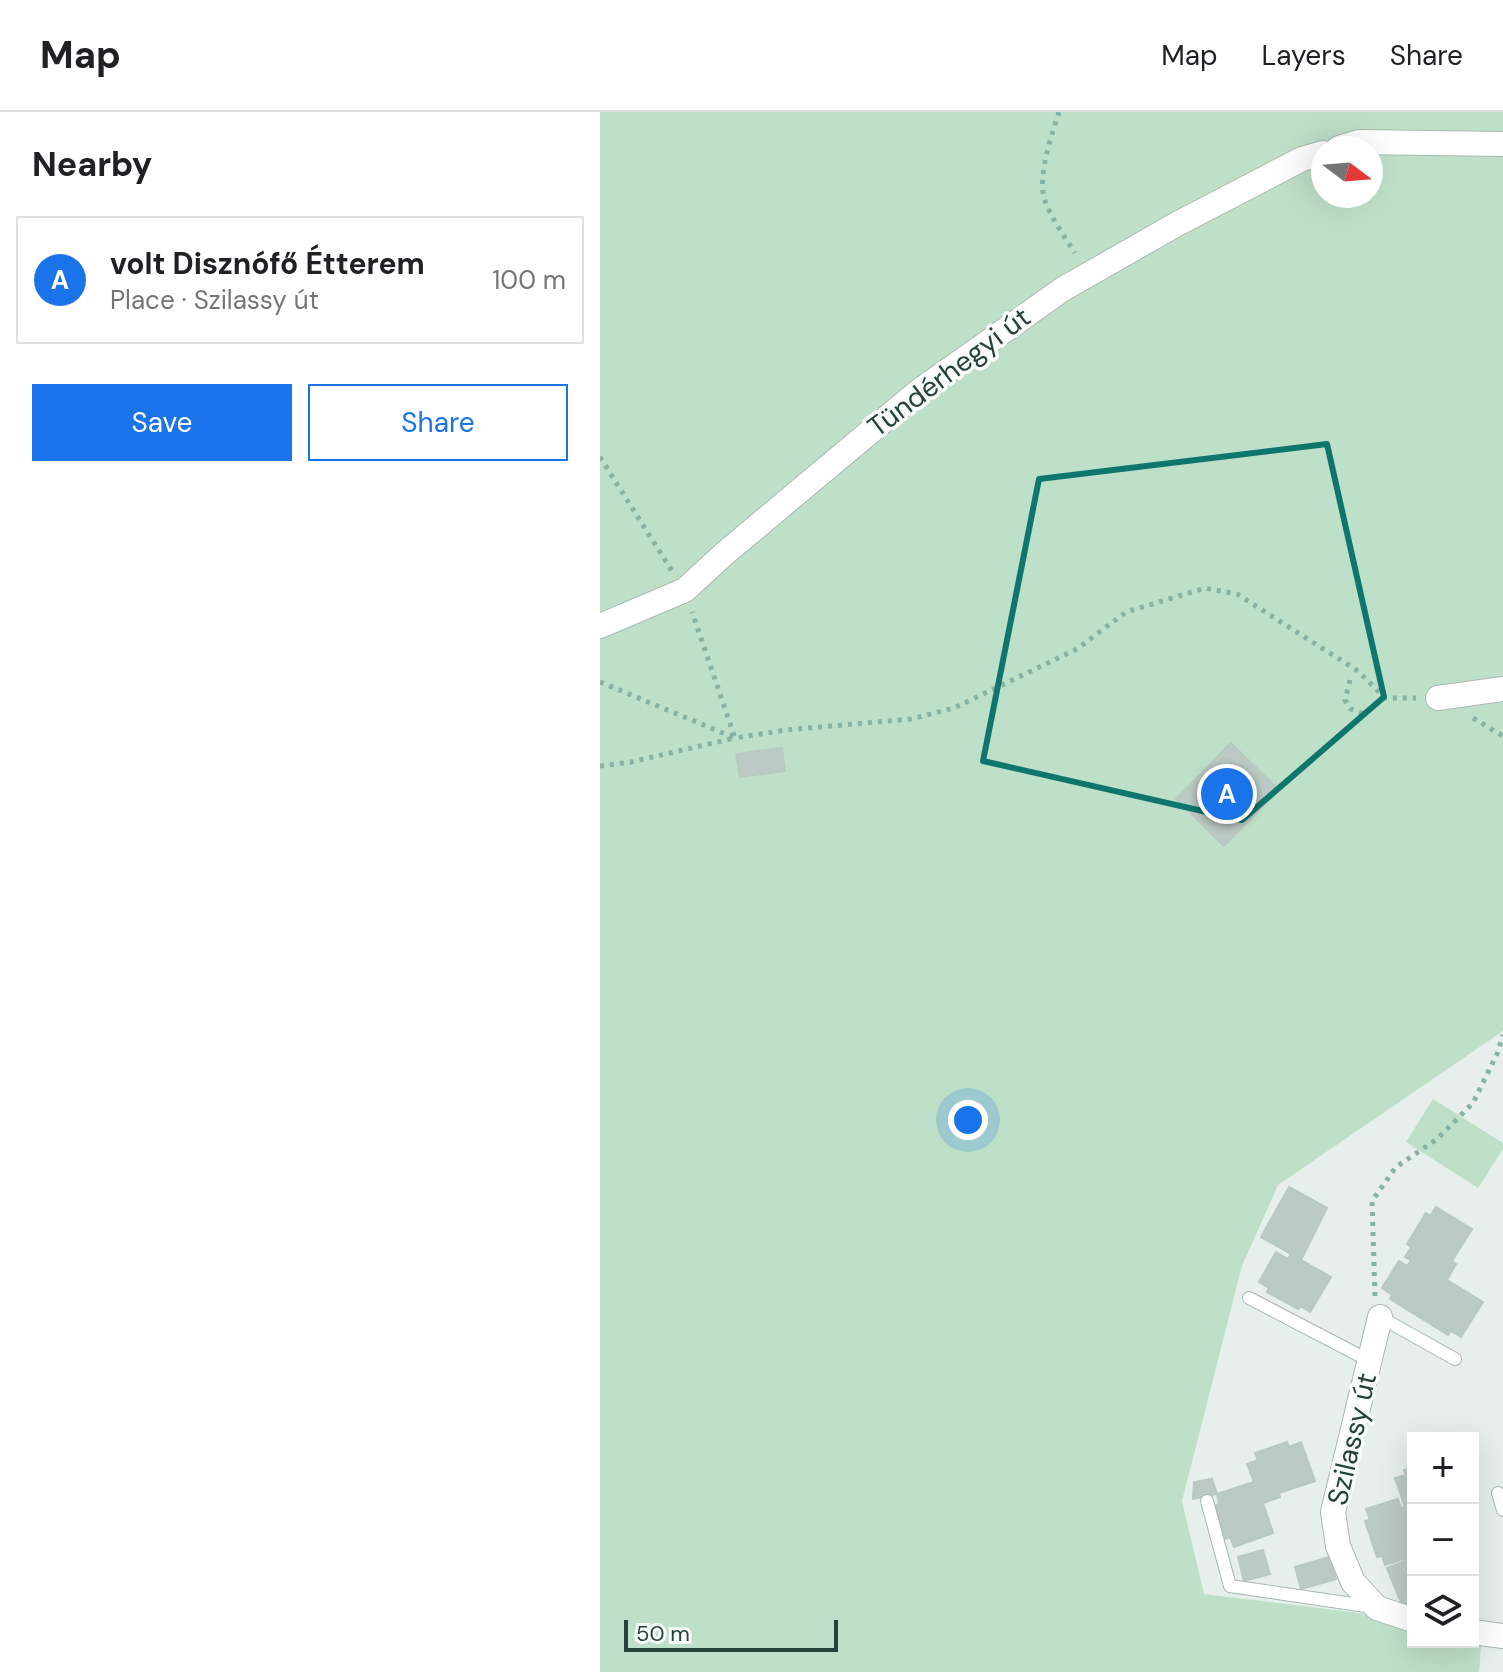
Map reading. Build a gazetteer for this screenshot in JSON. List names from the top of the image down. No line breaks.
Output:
{"streets":{"street":["Tündérhegyi út","Szilassy út"]},"scale_bar":"50 m","north":"right","page":{"header":"Map","nav":["Map","Layers","Share"],"heading":"Nearby","list":[{"mark":"A","name":"volt Disznófő Étterem","note":"Place · Szilassy út","value":"100 m"}],"buttons":["Save","Share"],"pins":"A","map_buttons":["+","−"],"scale":"50 m"}}
